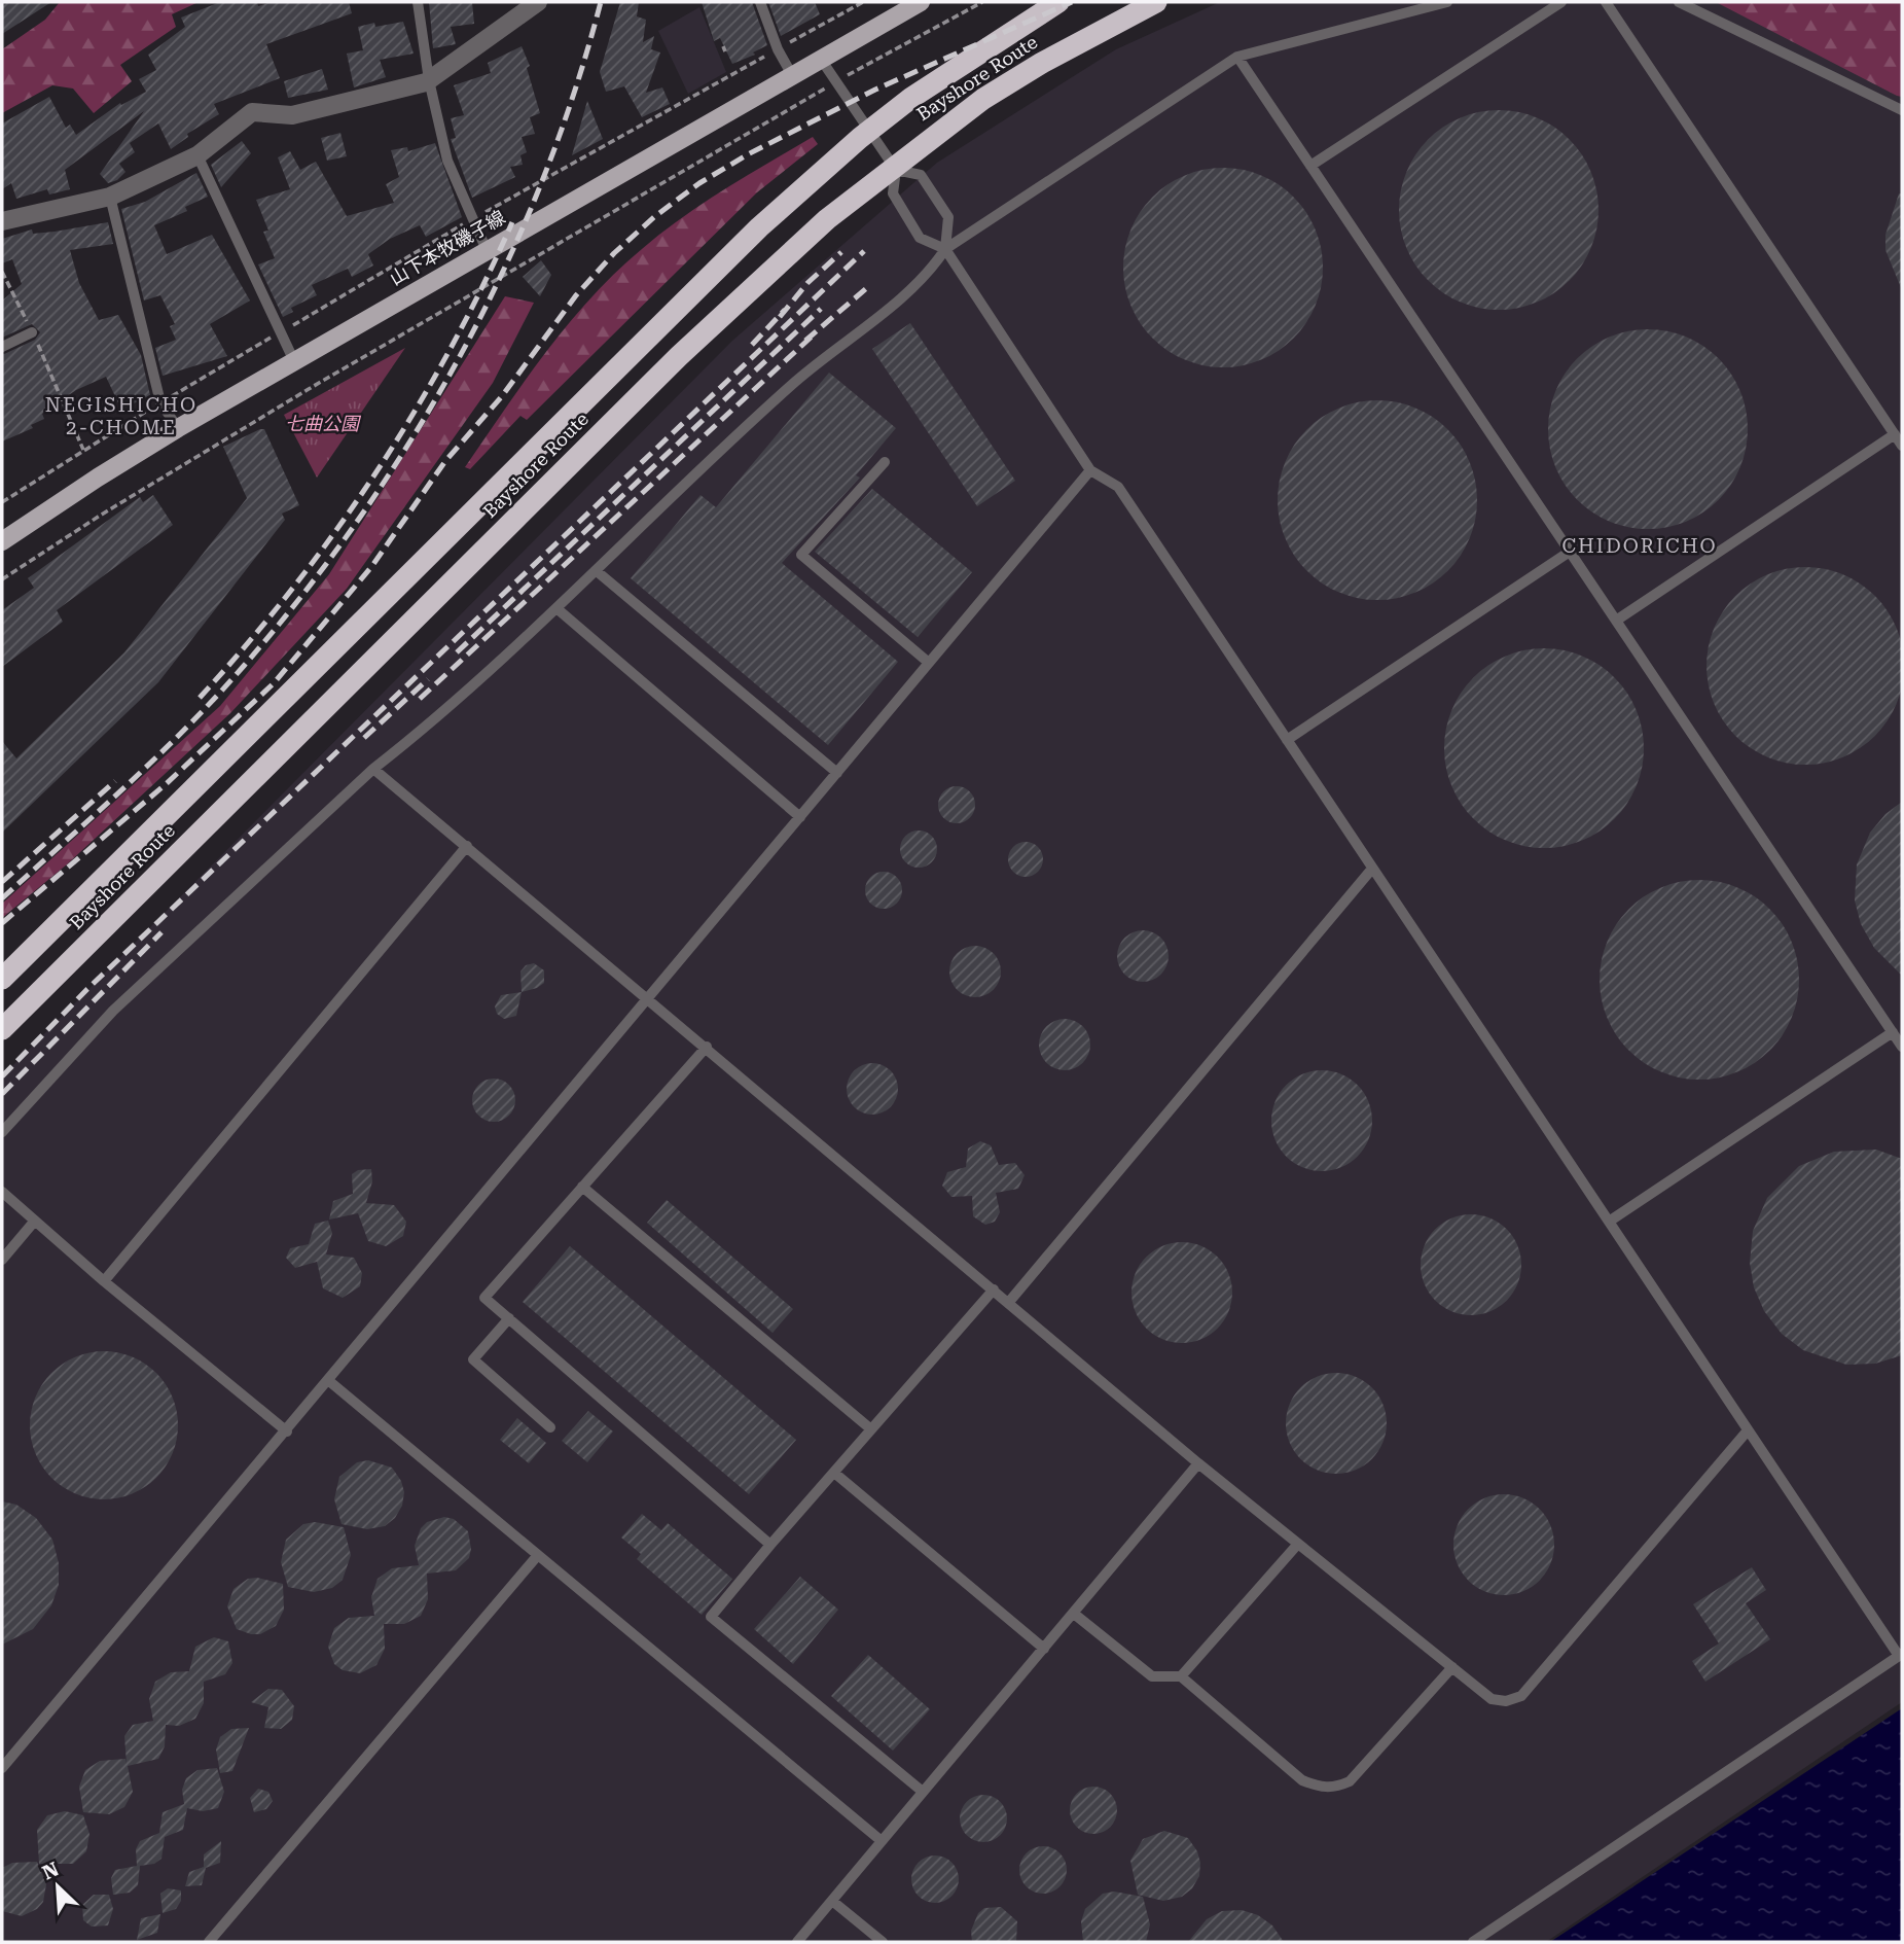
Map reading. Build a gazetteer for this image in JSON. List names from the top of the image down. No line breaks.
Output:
{"streets":{"highway":["Bayshore Route"],"main road":["山下本牧磯子線"]},"districts":["NEGISHICHO 2-CHOME","CHIDORICHO"],"parks":["七曲公園"],"north":"top left"}
